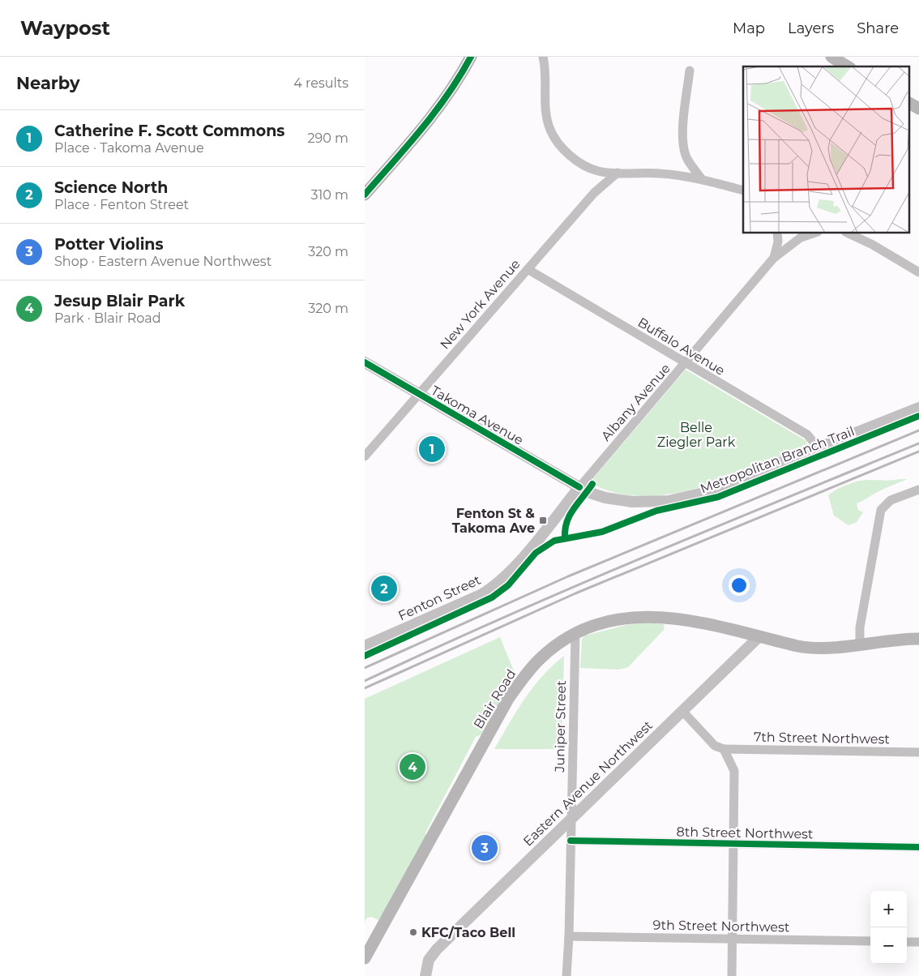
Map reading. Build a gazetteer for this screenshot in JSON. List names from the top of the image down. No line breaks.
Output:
{"streets":{"main road":["Blair Road"],"street":["New York Avenue","Buffalo Avenue","Albany Avenue","Takoma Avenue","Fenton Street","Juniper Street","7th Street Northwest","Eastern Avenue Northwest","8th Street Northwest","9th Street Northwest"],"cycle path":["Metropolitan Branch Trail"]},"crossings":[["New York Avenue","Buffalo Avenue"],["New York Avenue","Takoma Avenue"],["Buffalo Avenue","Albany Avenue"],["Buffalo Avenue","Takoma Avenue"],["Albany Avenue","Takoma Avenue"],["Albany Avenue","Fenton Street"],["Takoma Avenue","Fenton Street"],["Blair Road","Juniper Street"],["Blair Road","Eastern Avenue Northwest"],["Juniper Street","Eastern Avenue Northwest"],["Juniper Street","8th Street Northwest"],["Juniper Street","9th Street Northwest"]],"parks":["Belle Ziegler Park"],"places":{"transit":["Fenton St & Takoma Ave"],"other":["KFC/Taco Bell"]},"page":{"header":"Waypost","nav":["Map","Layers","Share"],"heading":["Nearby","4 results"],"list":[{"mark":"1","name":"Catherine F. Scott Commons","note":"Place · Takoma Avenue","value":"290 m"},{"mark":"2","name":"Science North","note":"Place · Fenton Street","value":"310 m"},{"mark":"3","name":"Potter Violins","note":"Shop · Eastern Avenue Northwest","value":"320 m"},{"mark":"4","name":"Jesup Blair Park","note":"Park · Blair Road","value":"320 m"}],"pins":["1","2","4","3"],"map_buttons":["+","−"]}}
